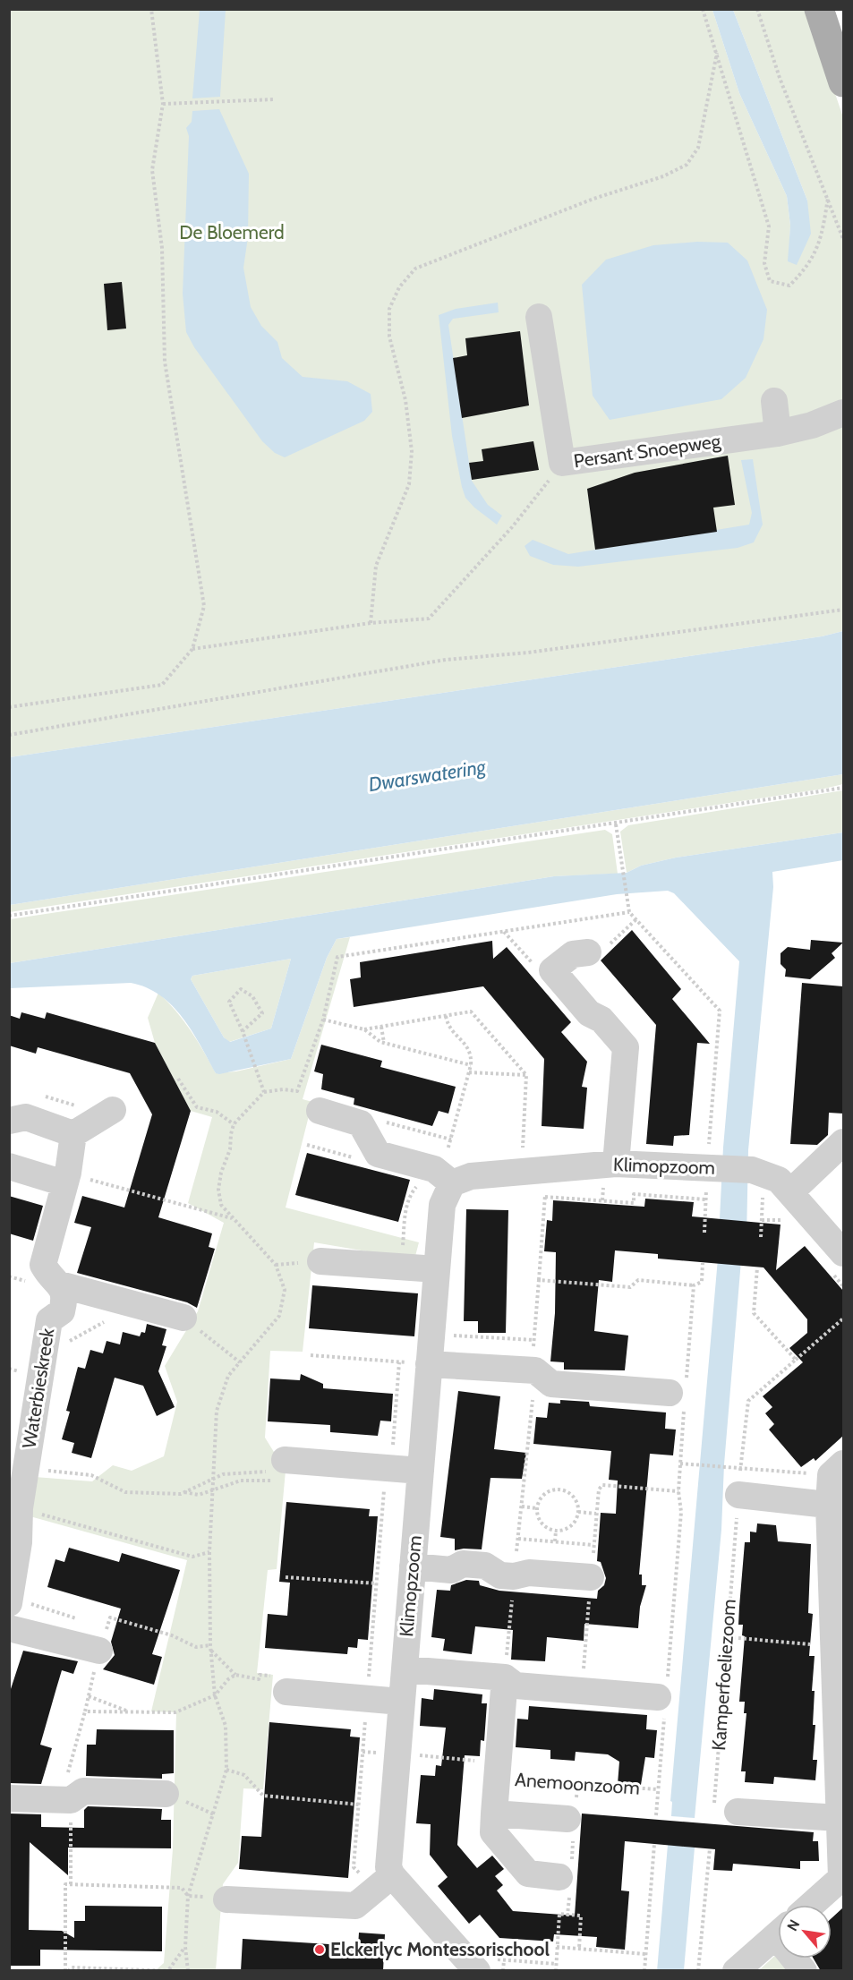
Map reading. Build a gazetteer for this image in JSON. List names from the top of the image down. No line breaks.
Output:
{"streets":{"street":["Persant Snoepweg","Klimopzoom","Waterbieskreek","Anemoonzoom"],"path":["Kamperfoeliezoom"]},"water":["Dwarswatering"],"parks":["De Bloemerd"],"places":["Elckerlyc Montessorischool"],"north":"top left"}
